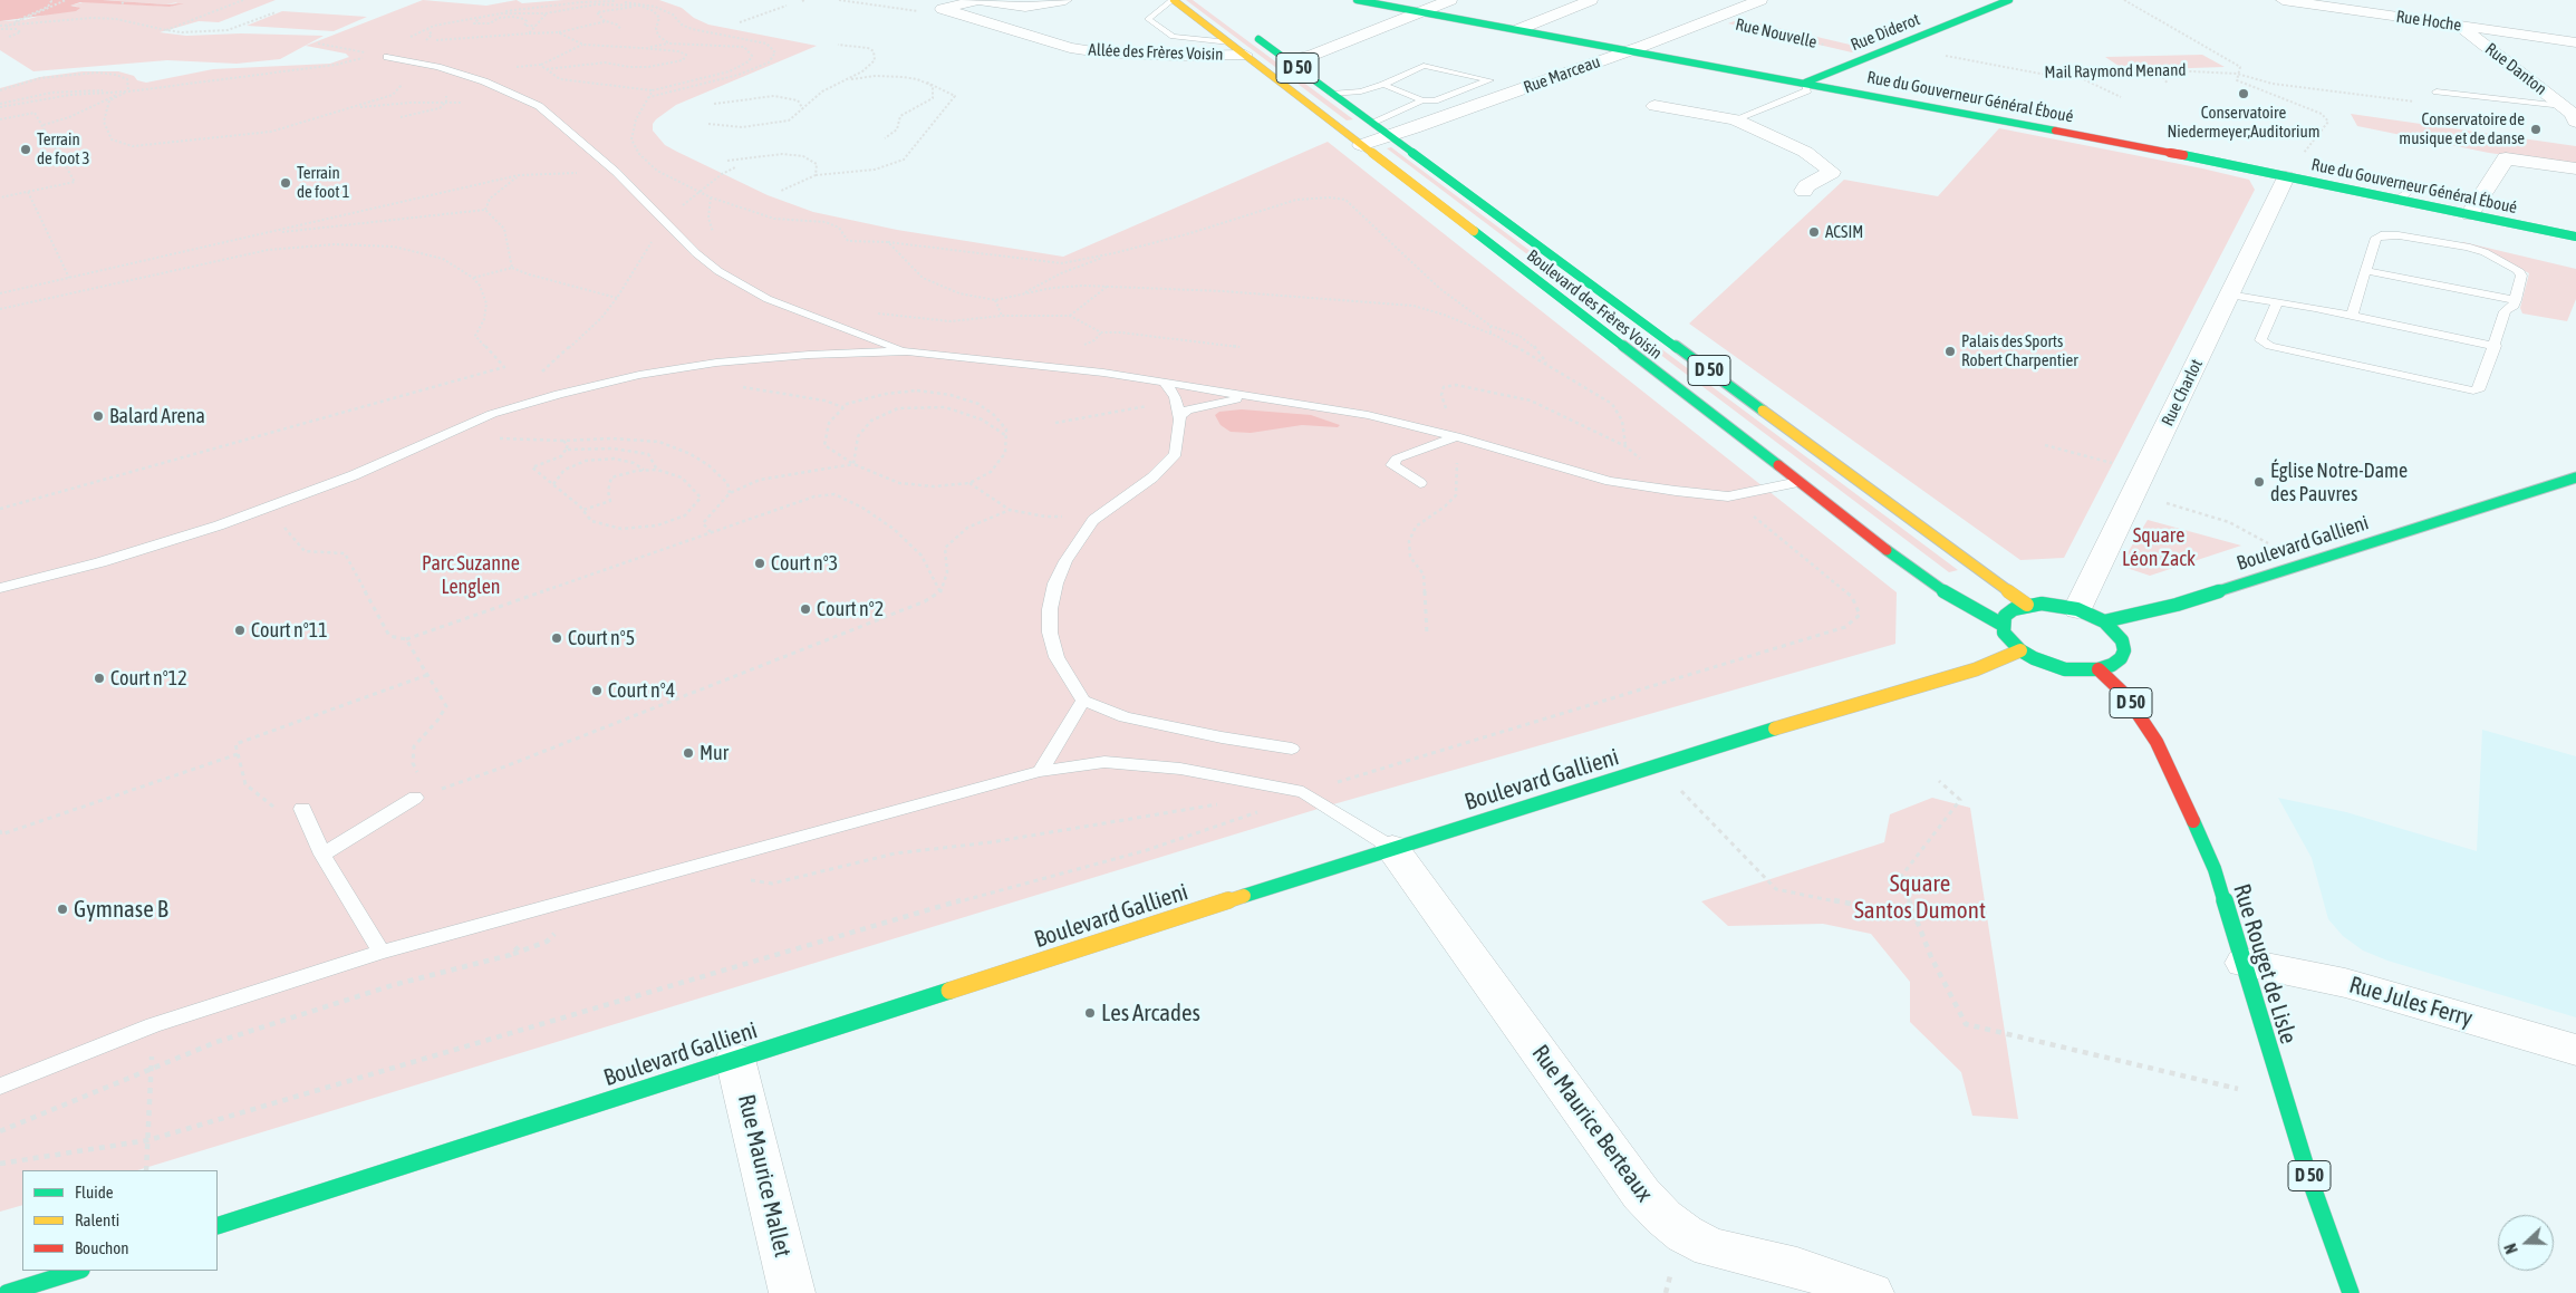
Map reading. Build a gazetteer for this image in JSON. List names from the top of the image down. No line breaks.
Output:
{"streets":{"main road":["Rue Diderot","D 50","Rue du Gouverneur Général Éboué","Boulevard des Frères Voisin","Boulevard Gallieni","Rue Rouget de Lisle"],"street":["Rue Hoche","Allée des Frères Voisin","Rue Danton","Rue Marceau","Rue Charlot","Rue Jules Ferry","Rue Maurice Berteaux","Rue Maurice Mallet"],"path":["Rue Nouvelle","Mail Raymond Menand"]},"crossings":[["Rue Hoche","Rue Danton"],["Rue Diderot","Rue Nouvelle"],["Rue Diderot","Mail Raymond Menand"],["Rue Diderot","Rue du Gouverneur Général Éboué"],["Rue Nouvelle","Rue Marceau"],["Allée des Frères Voisin","Boulevard des Frères Voisin"],["Rue Marceau","Rue du Gouverneur Général Éboué"],["Rue Marceau","Boulevard des Frères Voisin"],["Rue du Gouverneur Général Éboué","Rue Charlot"],["Boulevard Gallieni","Rue Maurice Berteaux"],["Boulevard Gallieni","Rue Maurice Mallet"],["Rue Rouget de Lisle","Rue Jules Ferry"]],"parks":["Square Léon Zack","Parc Suzanne Lenglen","Square Santos Dumont"],"places":["Conservatoire Niedermeyer;Auditorium","Conservatoire de musique et de danse","Terrain de foot 3","Terrain de foot 1","ACSIM","Palais des Sports Robert Charpentier","Balard Arena","Église Notre-Dame des Pauvres","Court n°3","Court n°2","Court n°11","Court n°5","Court n°12","Court n°4","Mur","Gymnase B","Les Arcades"],"legend":["Fluide","Ralenti","Bouchon"],"north":"left"}
